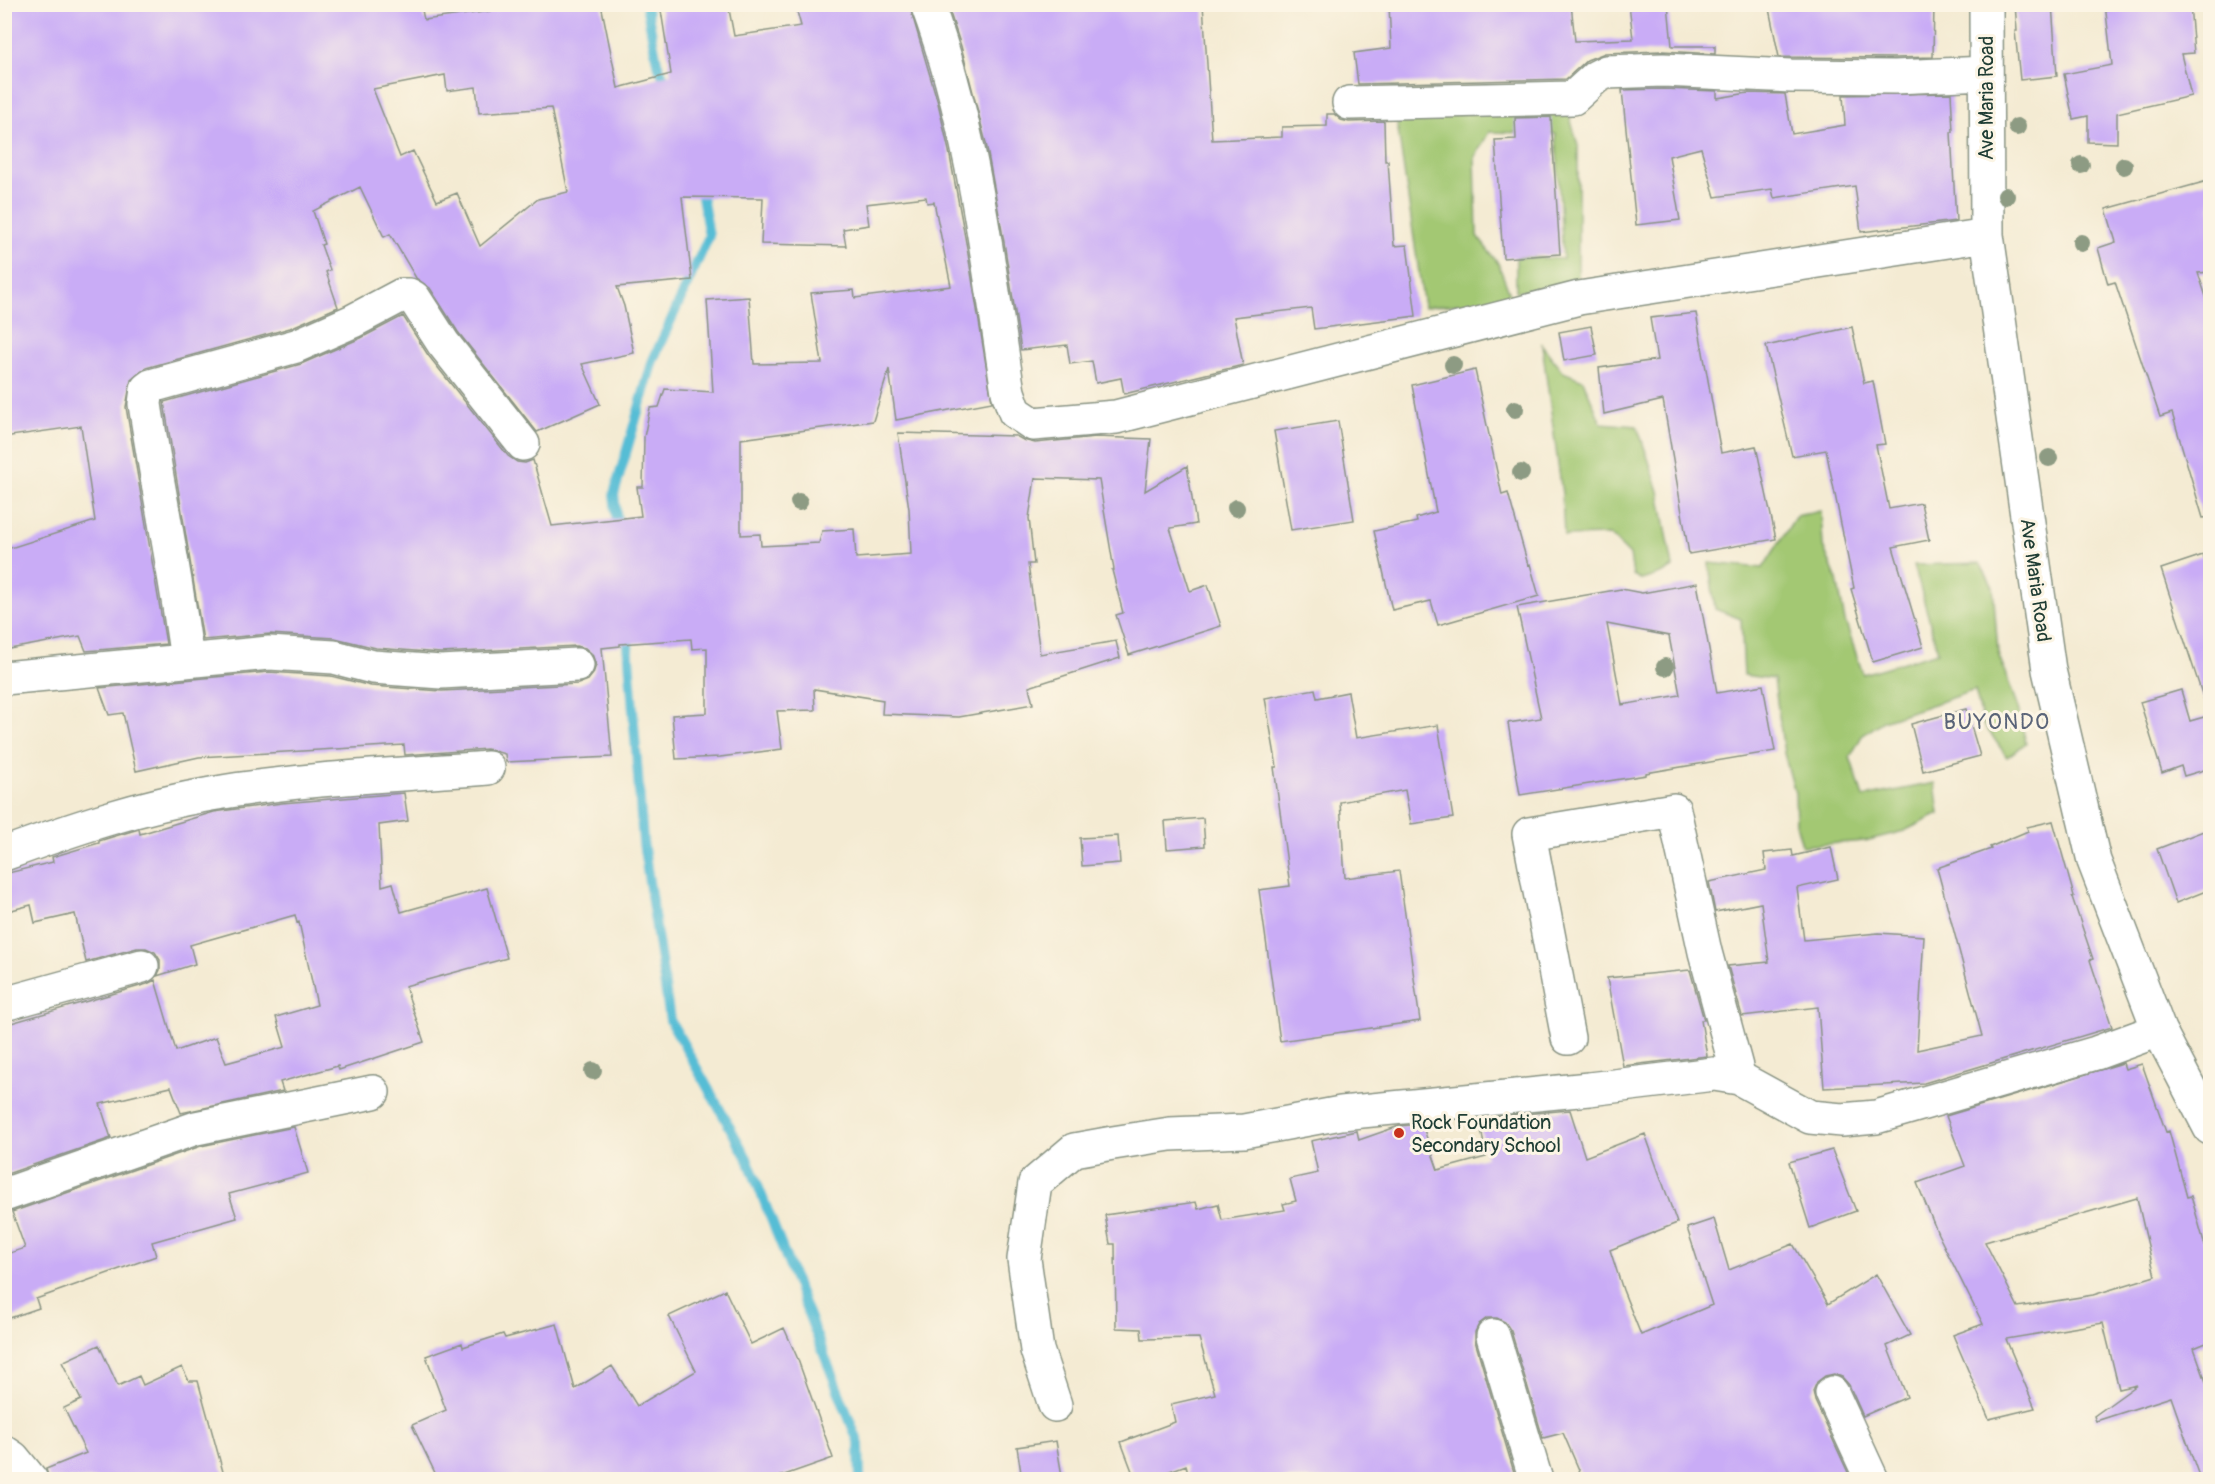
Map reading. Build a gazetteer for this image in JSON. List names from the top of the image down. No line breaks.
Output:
{"streets":{"street":["Ave Maria Road"]},"districts":["BUYONDO"],"places":["Rock Foundation Secondary School"]}
